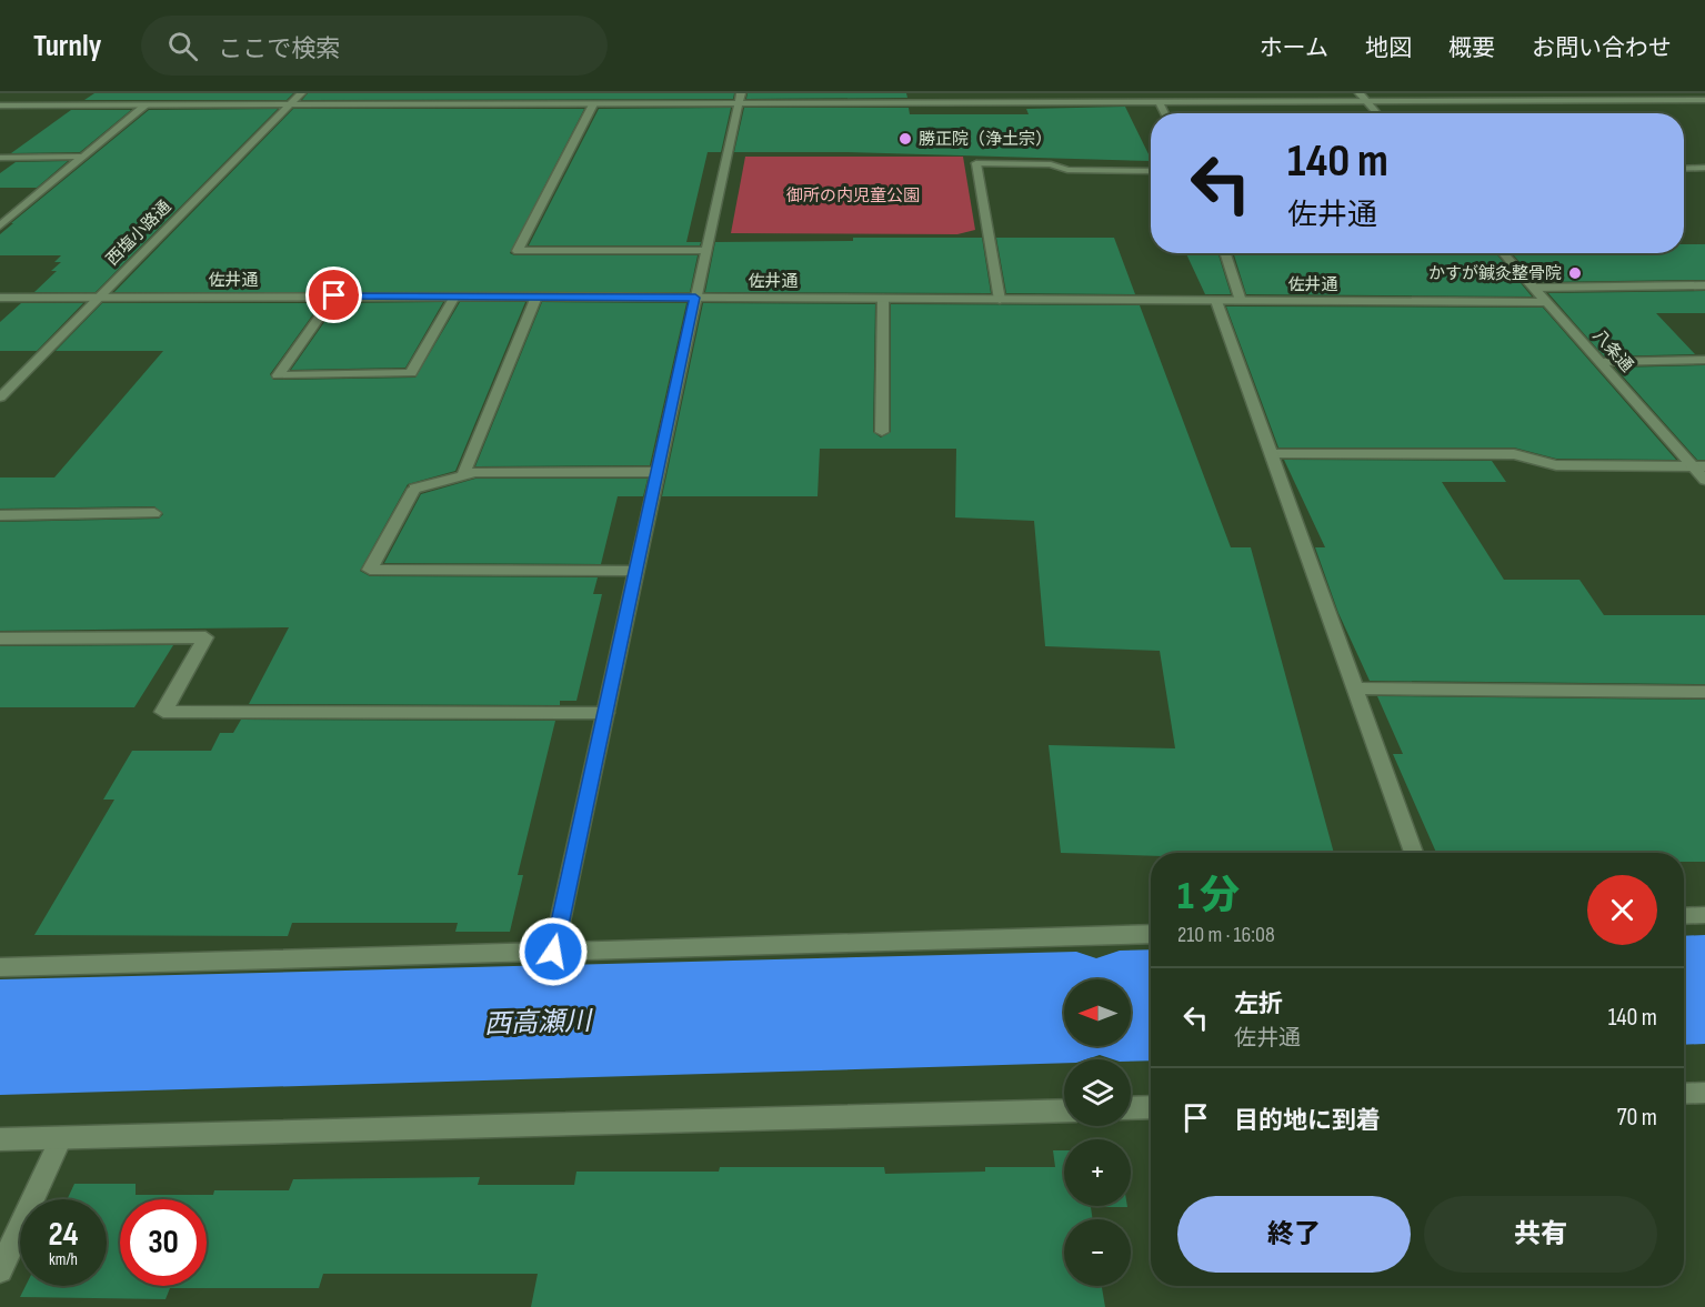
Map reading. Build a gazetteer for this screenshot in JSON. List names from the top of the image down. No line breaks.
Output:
{"streets":{"street":["西塩小路通","佐井通","八条通"]},"crossings":[["西塩小路通","佐井通"],["佐井通","八条通"]],"water":["西高瀬川"],"parks":["御所の内児童公園"],"places":["勝正院（浄土宗）","かすが鍼灸整骨院"],"north":"left","page":{"header":"Turnly","search":"ここで検索","nav":["ホーム","地図","概要","お問い合わせ"],"turn":["140 m","佐井通"],"heading":["1 分","210 m · 16:08"],"list":[{"name":"左折","note":"佐井通","value":"140 m"},{"name":"目的地に到着","value":"70 m"}],"map_buttons":["+","−"],"buttons":["終了","共有"],"speed":"24 km/h","limit":"30"}}
